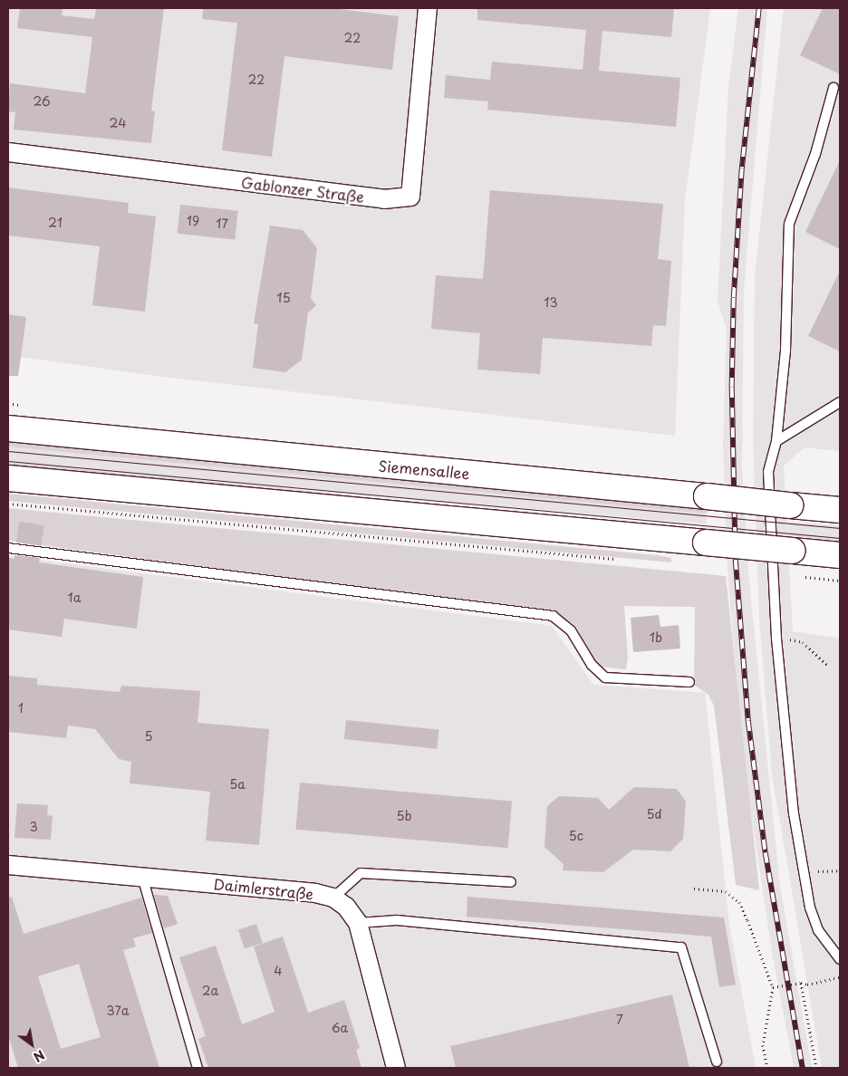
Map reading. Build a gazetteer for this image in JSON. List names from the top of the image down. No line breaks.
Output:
{"streets":{"main road":["Siemensallee"],"street":["Gablonzer Straße","Daimlerstraße"]},"house_numbers":["22","22","26","24","19","21","17","15","13","1a","1b","1","5","5a","5d","5b","3","5c","4","2a","37a","7","6a"],"north":"bottom right"}
